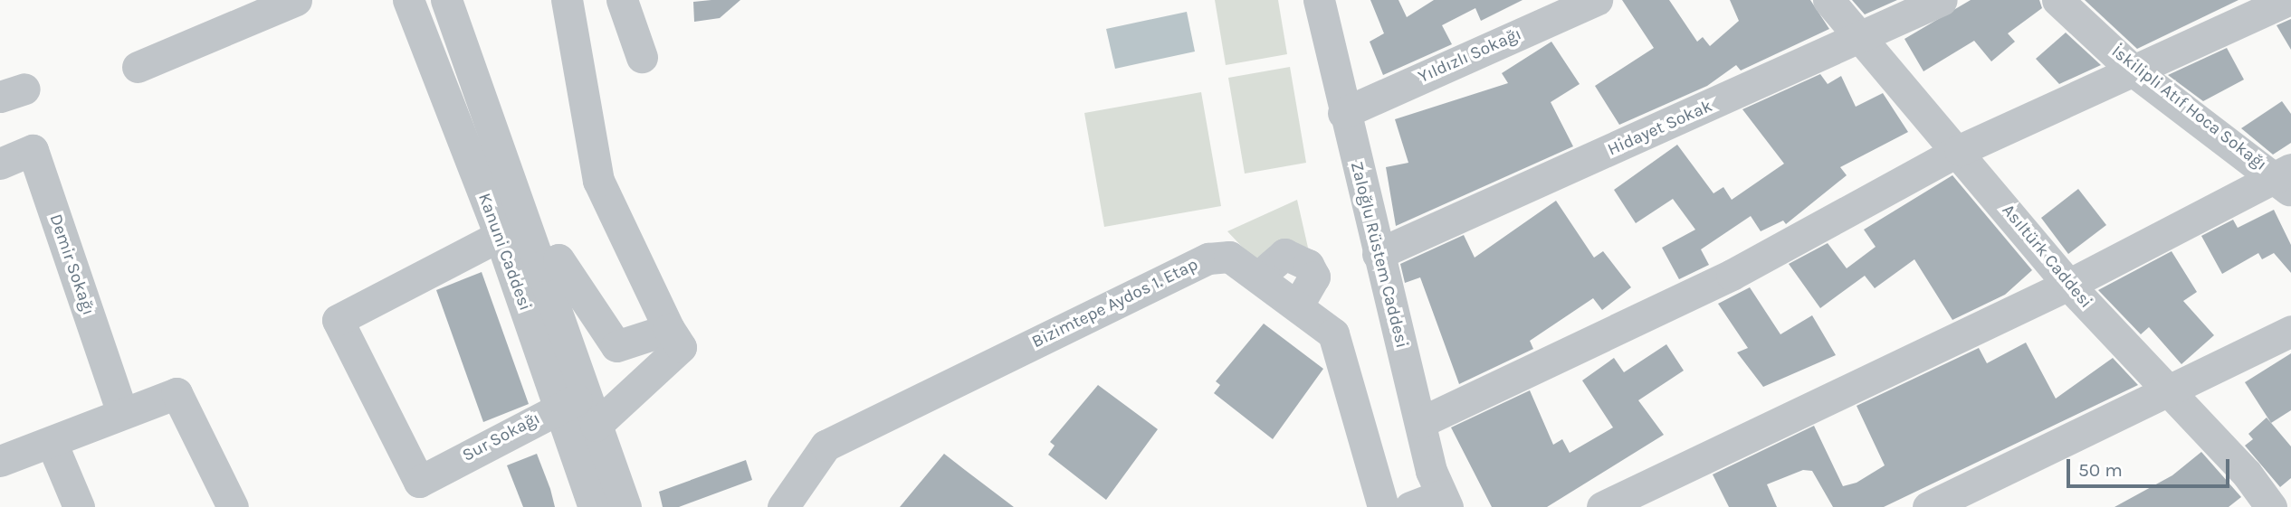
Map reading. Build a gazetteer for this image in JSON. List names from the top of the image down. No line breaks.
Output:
{"streets":{"street":["Yıldızlı Sokağı","İskilipli Atıf Hoca Sokağı","Hidayet Sokak","Kanuni Caddesi","Zaloğlu Rüstem Caddesi","Asıltürk Caddesi","Demir Sokağı","Bizimtepe Aydos 1. Etap","Sur Sokağı"]},"crossings":[["Yıldızlı Sokağı","Zaloğlu Rüstem Caddesi"],["Hidayet Sokak","Zaloğlu Rüstem Caddesi"],["Hidayet Sokak","Asıltürk Caddesi"],["Kanuni Caddesi","Sur Sokağı"]],"scale_bar":"50 m"}
